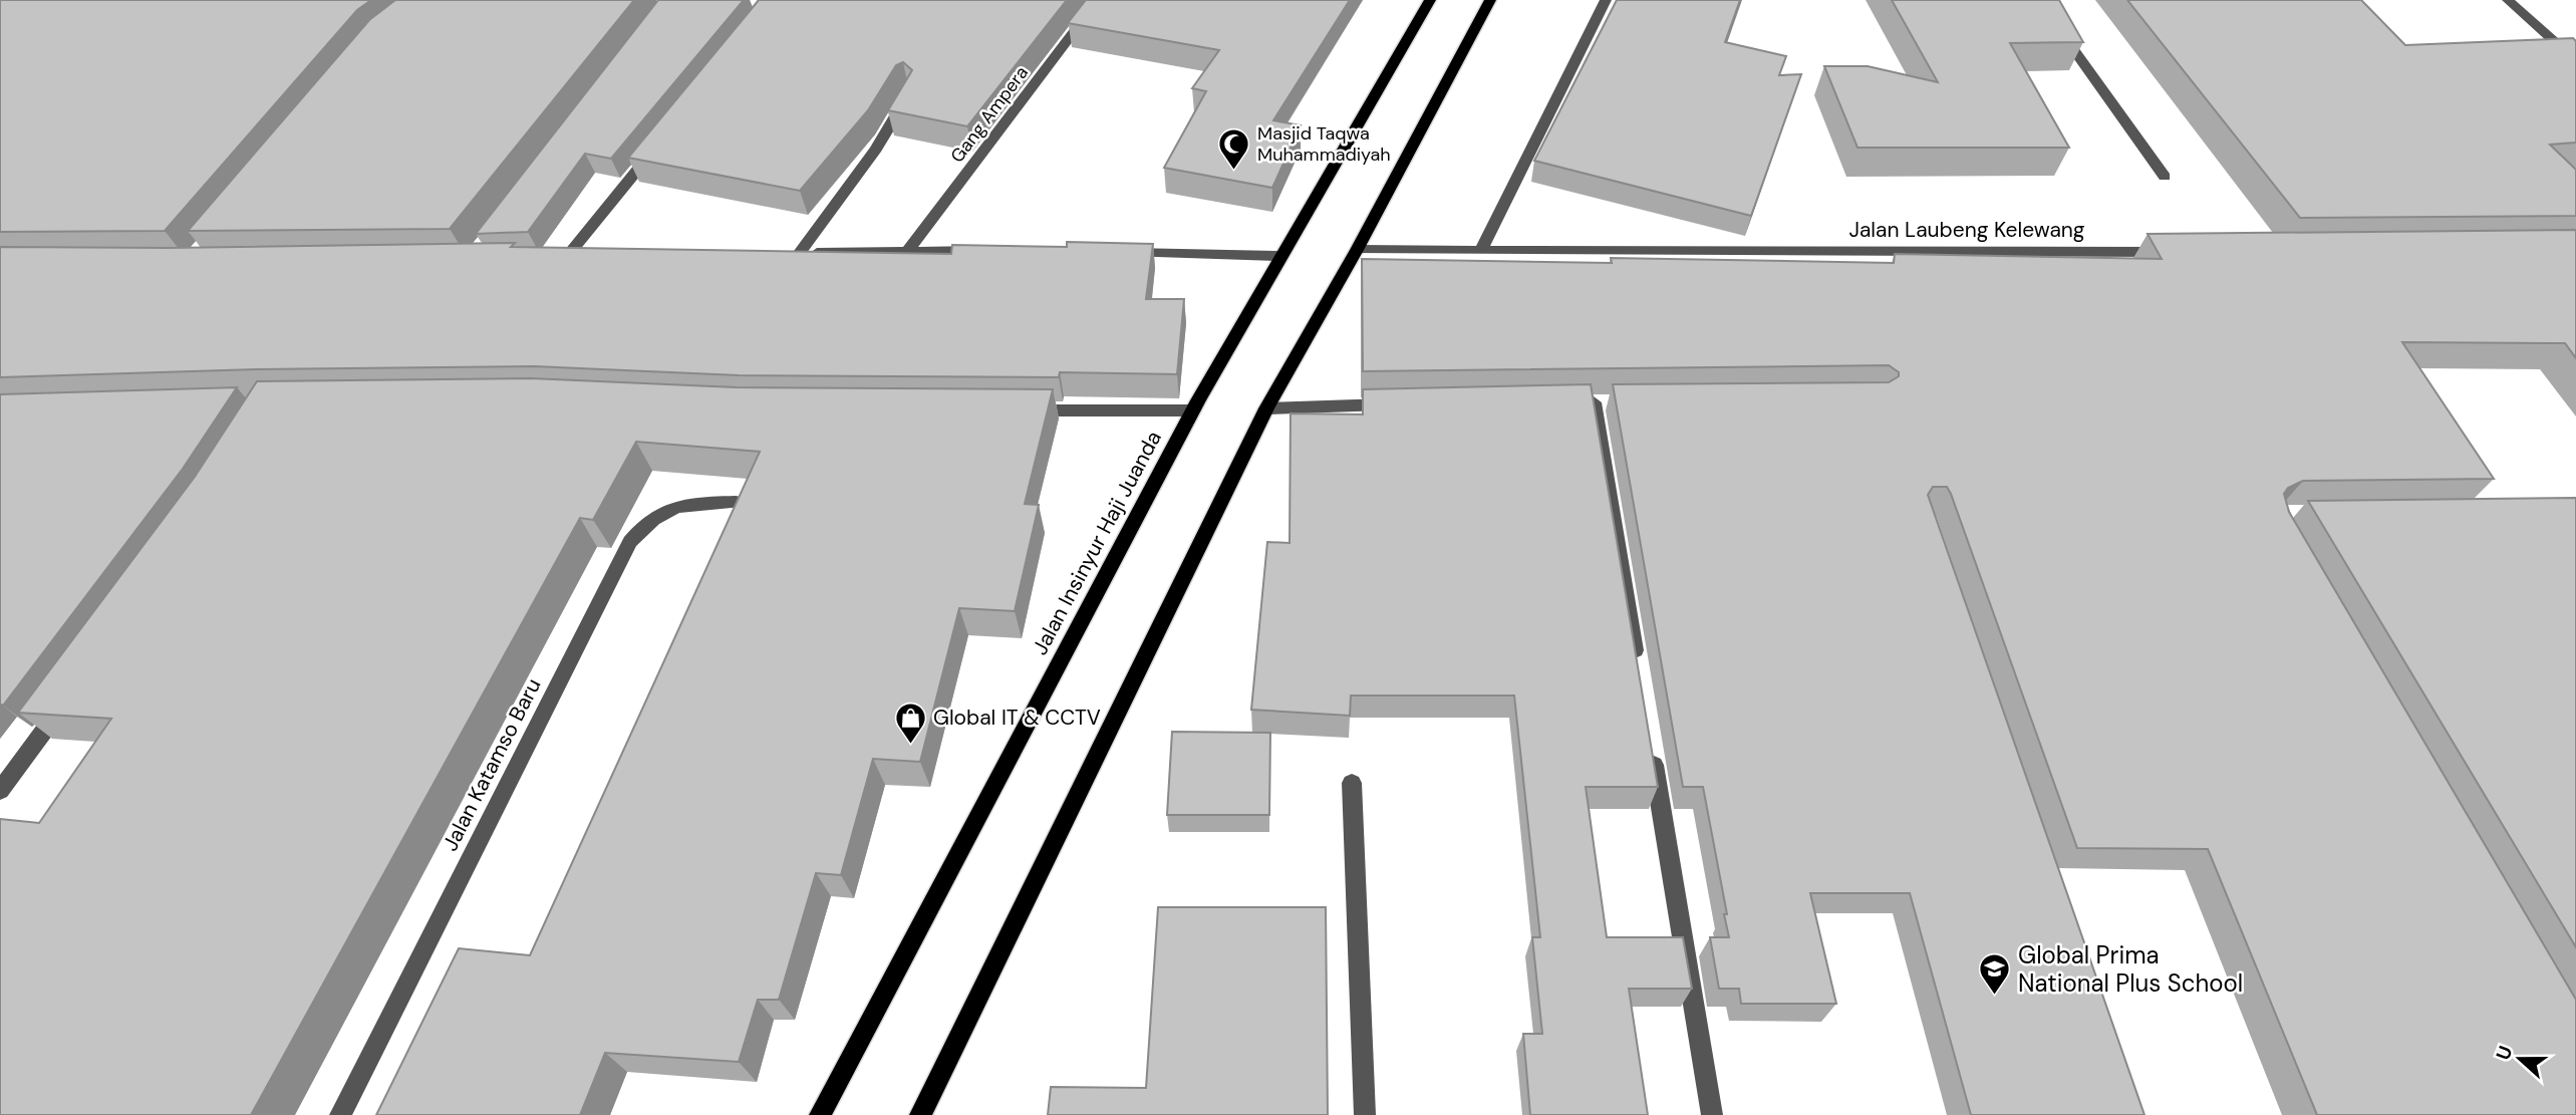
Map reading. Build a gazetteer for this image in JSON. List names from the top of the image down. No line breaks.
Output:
{"streets":{"main road":["Jalan Insinyur Haji Juanda"],"street":["Gang Ampera","Jalan Laubeng Kelewang","Jalan Katamso Baru"]},"places":{"mosque":["Masjid Taqwa Muhammadiyah"],"shop":["Global IT & CCTV"],"school or university":["Global Prima National Plus School"]},"north":"left"}
